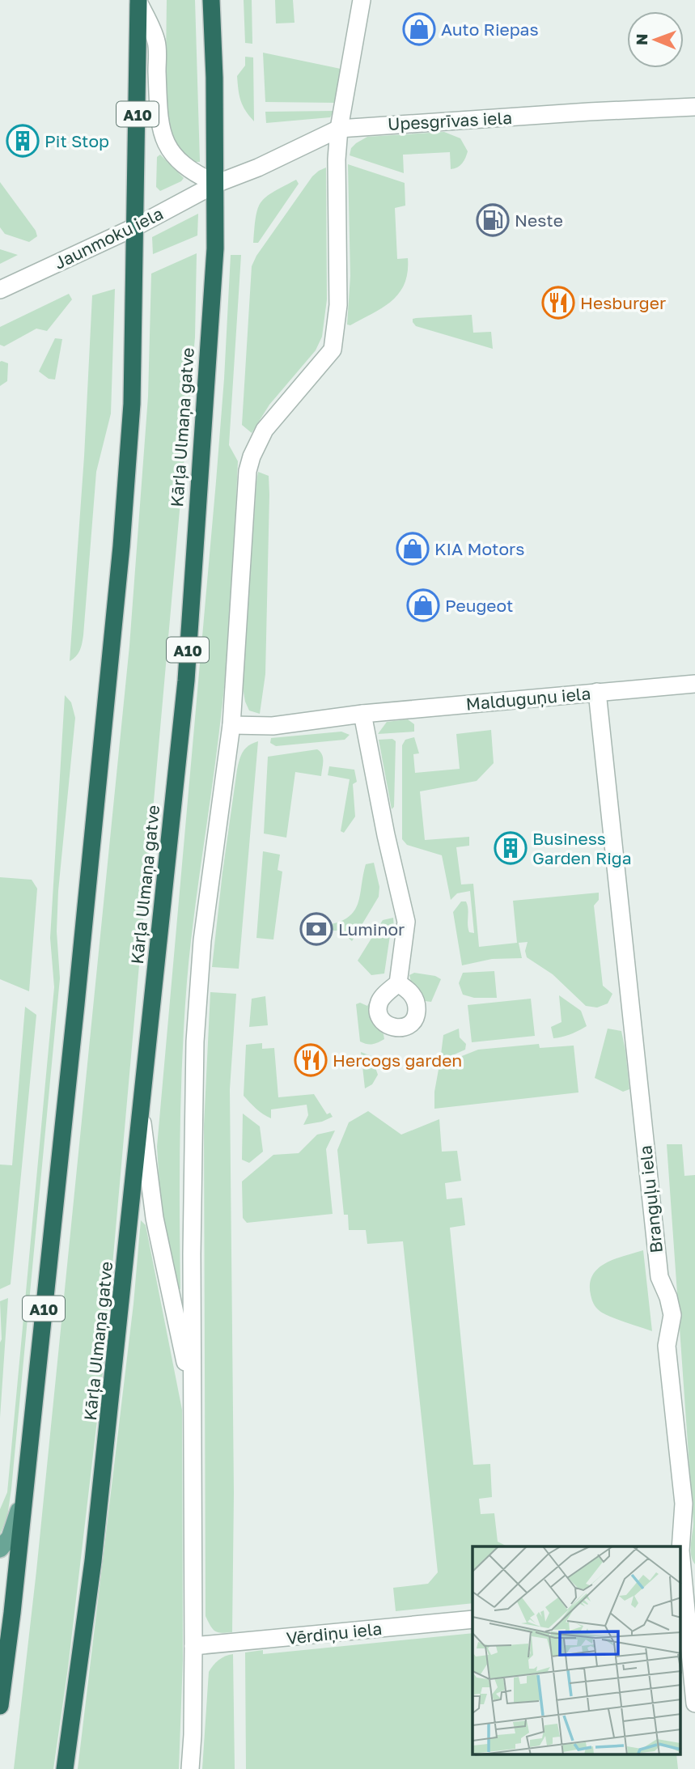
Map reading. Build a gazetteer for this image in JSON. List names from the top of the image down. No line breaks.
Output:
{"streets":{"highway":["A10","Kārļa Ulmaņa gatve"],"street":["Upesgrīvas iela","Jaunmoku iela","Malduguņu iela","Branguļu iela","Vērdiņu iela"]},"crossings":[["A10","Jaunmoku iela"],["Upesgrīvas iela","Jaunmoku iela"],["Upesgrīvas iela","Kārļa Ulmaņa gatve"],["Jaunmoku iela","Kārļa Ulmaņa gatve"],["Malduguņu iela","Branguļu iela"]],"places":{"shop":["Auto Riepas","KIA Motors","Peugeot"],"building":["Pit Stop","Business Garden Riga"],"fuel station":["Neste"],"restaurant":["Hesburger","Hercogs garden"],"bank":["Luminor"]},"north":"left"}
